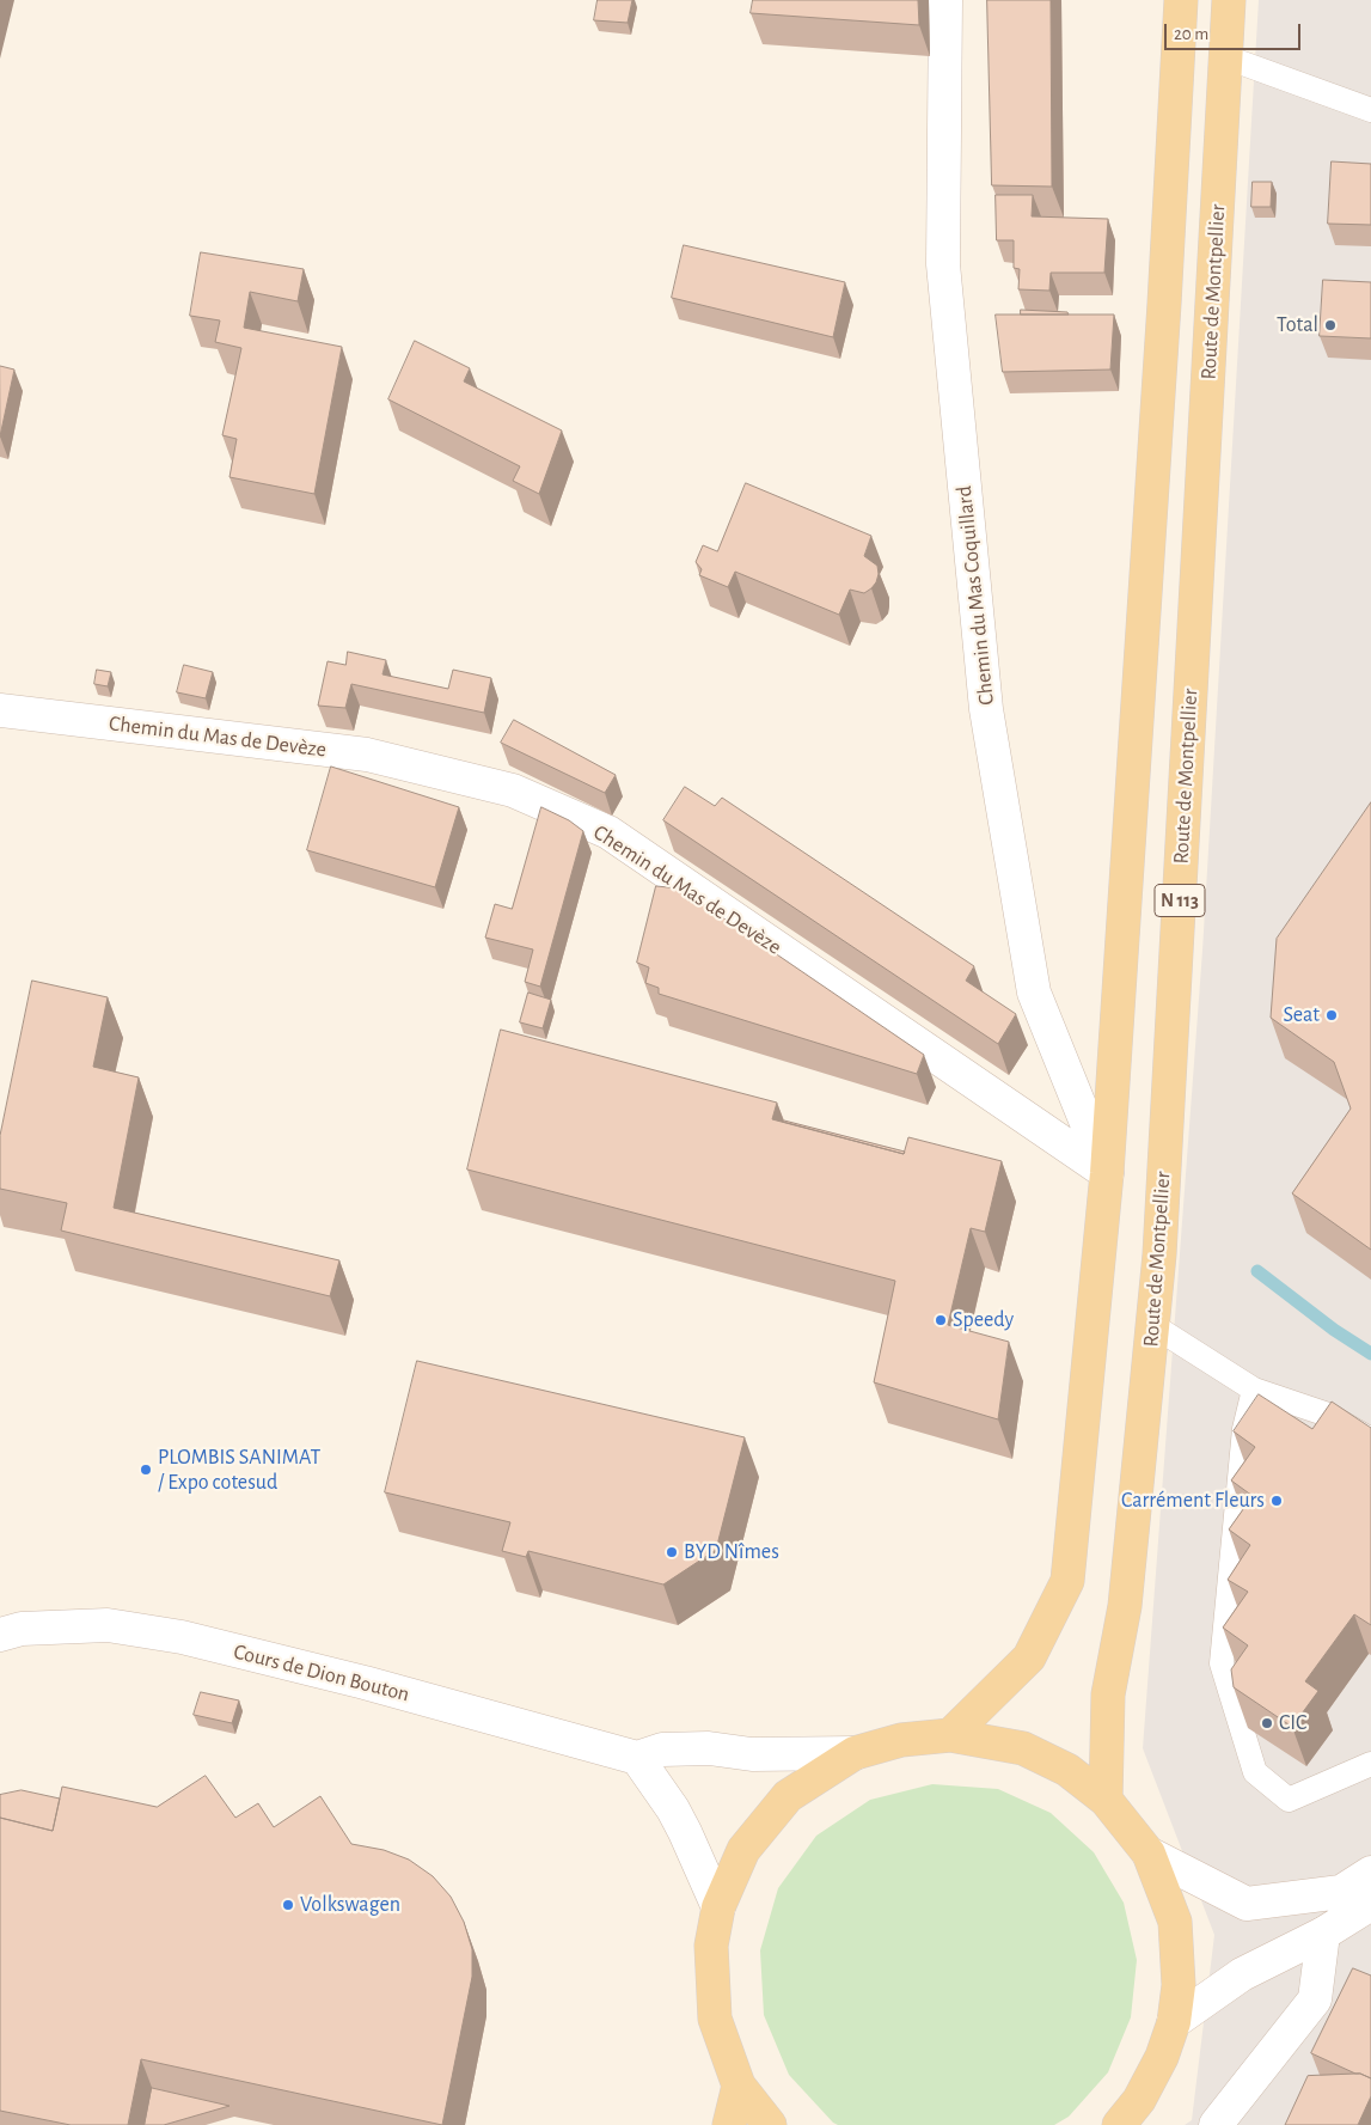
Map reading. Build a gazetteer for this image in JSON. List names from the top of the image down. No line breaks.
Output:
{"streets":{"main road":["Route de Montpellier","N 113"],"street":["Chemin du Mas Coquillard","Chemin du Mas de Devèze","Cours de Dion Bouton"]},"crossings":[["Chemin du Mas Coquillard","Chemin du Mas de Devèze"],["Chemin du Mas Coquillard","N 113"],["Chemin du Mas de Devèze","N 113"]],"places":["Total","Seat","Speedy","PLOMBIS SANIMAT / Expo cotesud","Carrément Fleurs","BYD Nîmes","CIC","Volkswagen"],"scale_bar":"20 m"}
